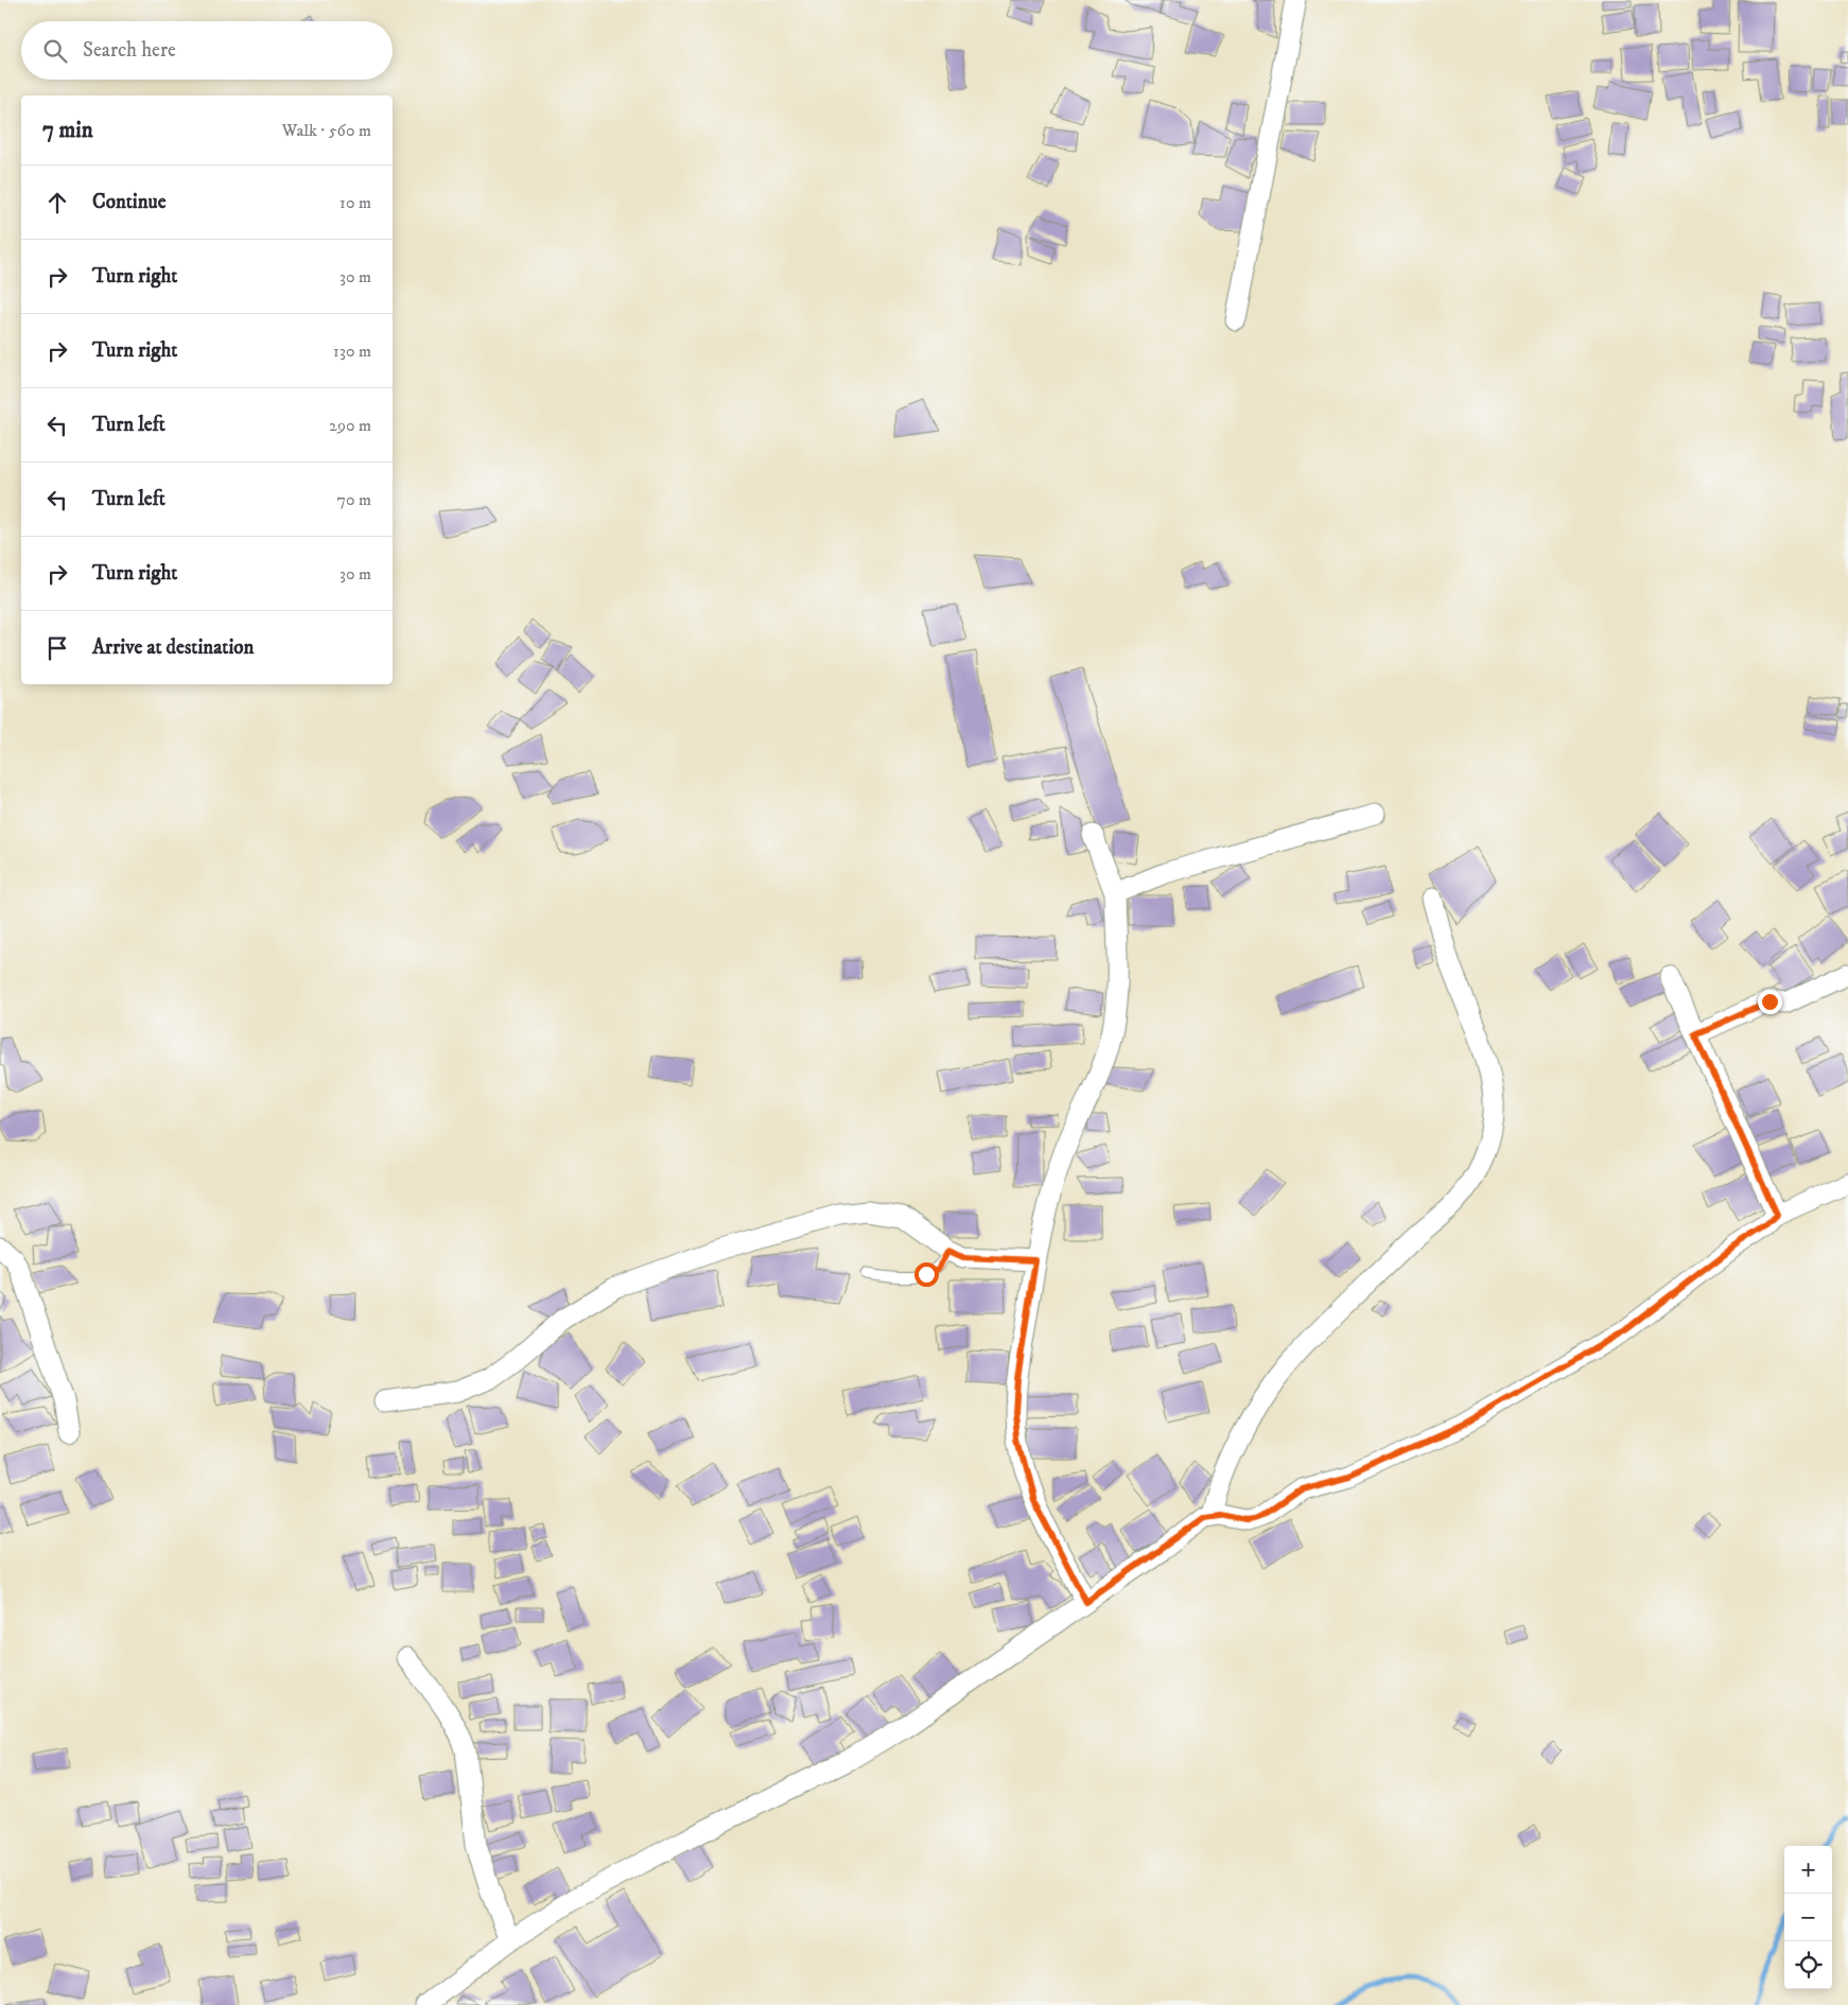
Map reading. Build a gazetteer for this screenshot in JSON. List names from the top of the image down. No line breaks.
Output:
{"page":{"search":"Search here","heading":["7 min","Walk · 560 m"],"list":[["Continue","10 m"],["Turn right","30 m"],["Turn right","130 m"],["Turn left","290 m"],["Turn left","70 m"],["Turn right","30 m"],"Arrive at destination"],"map_buttons":["+","−"]}}
